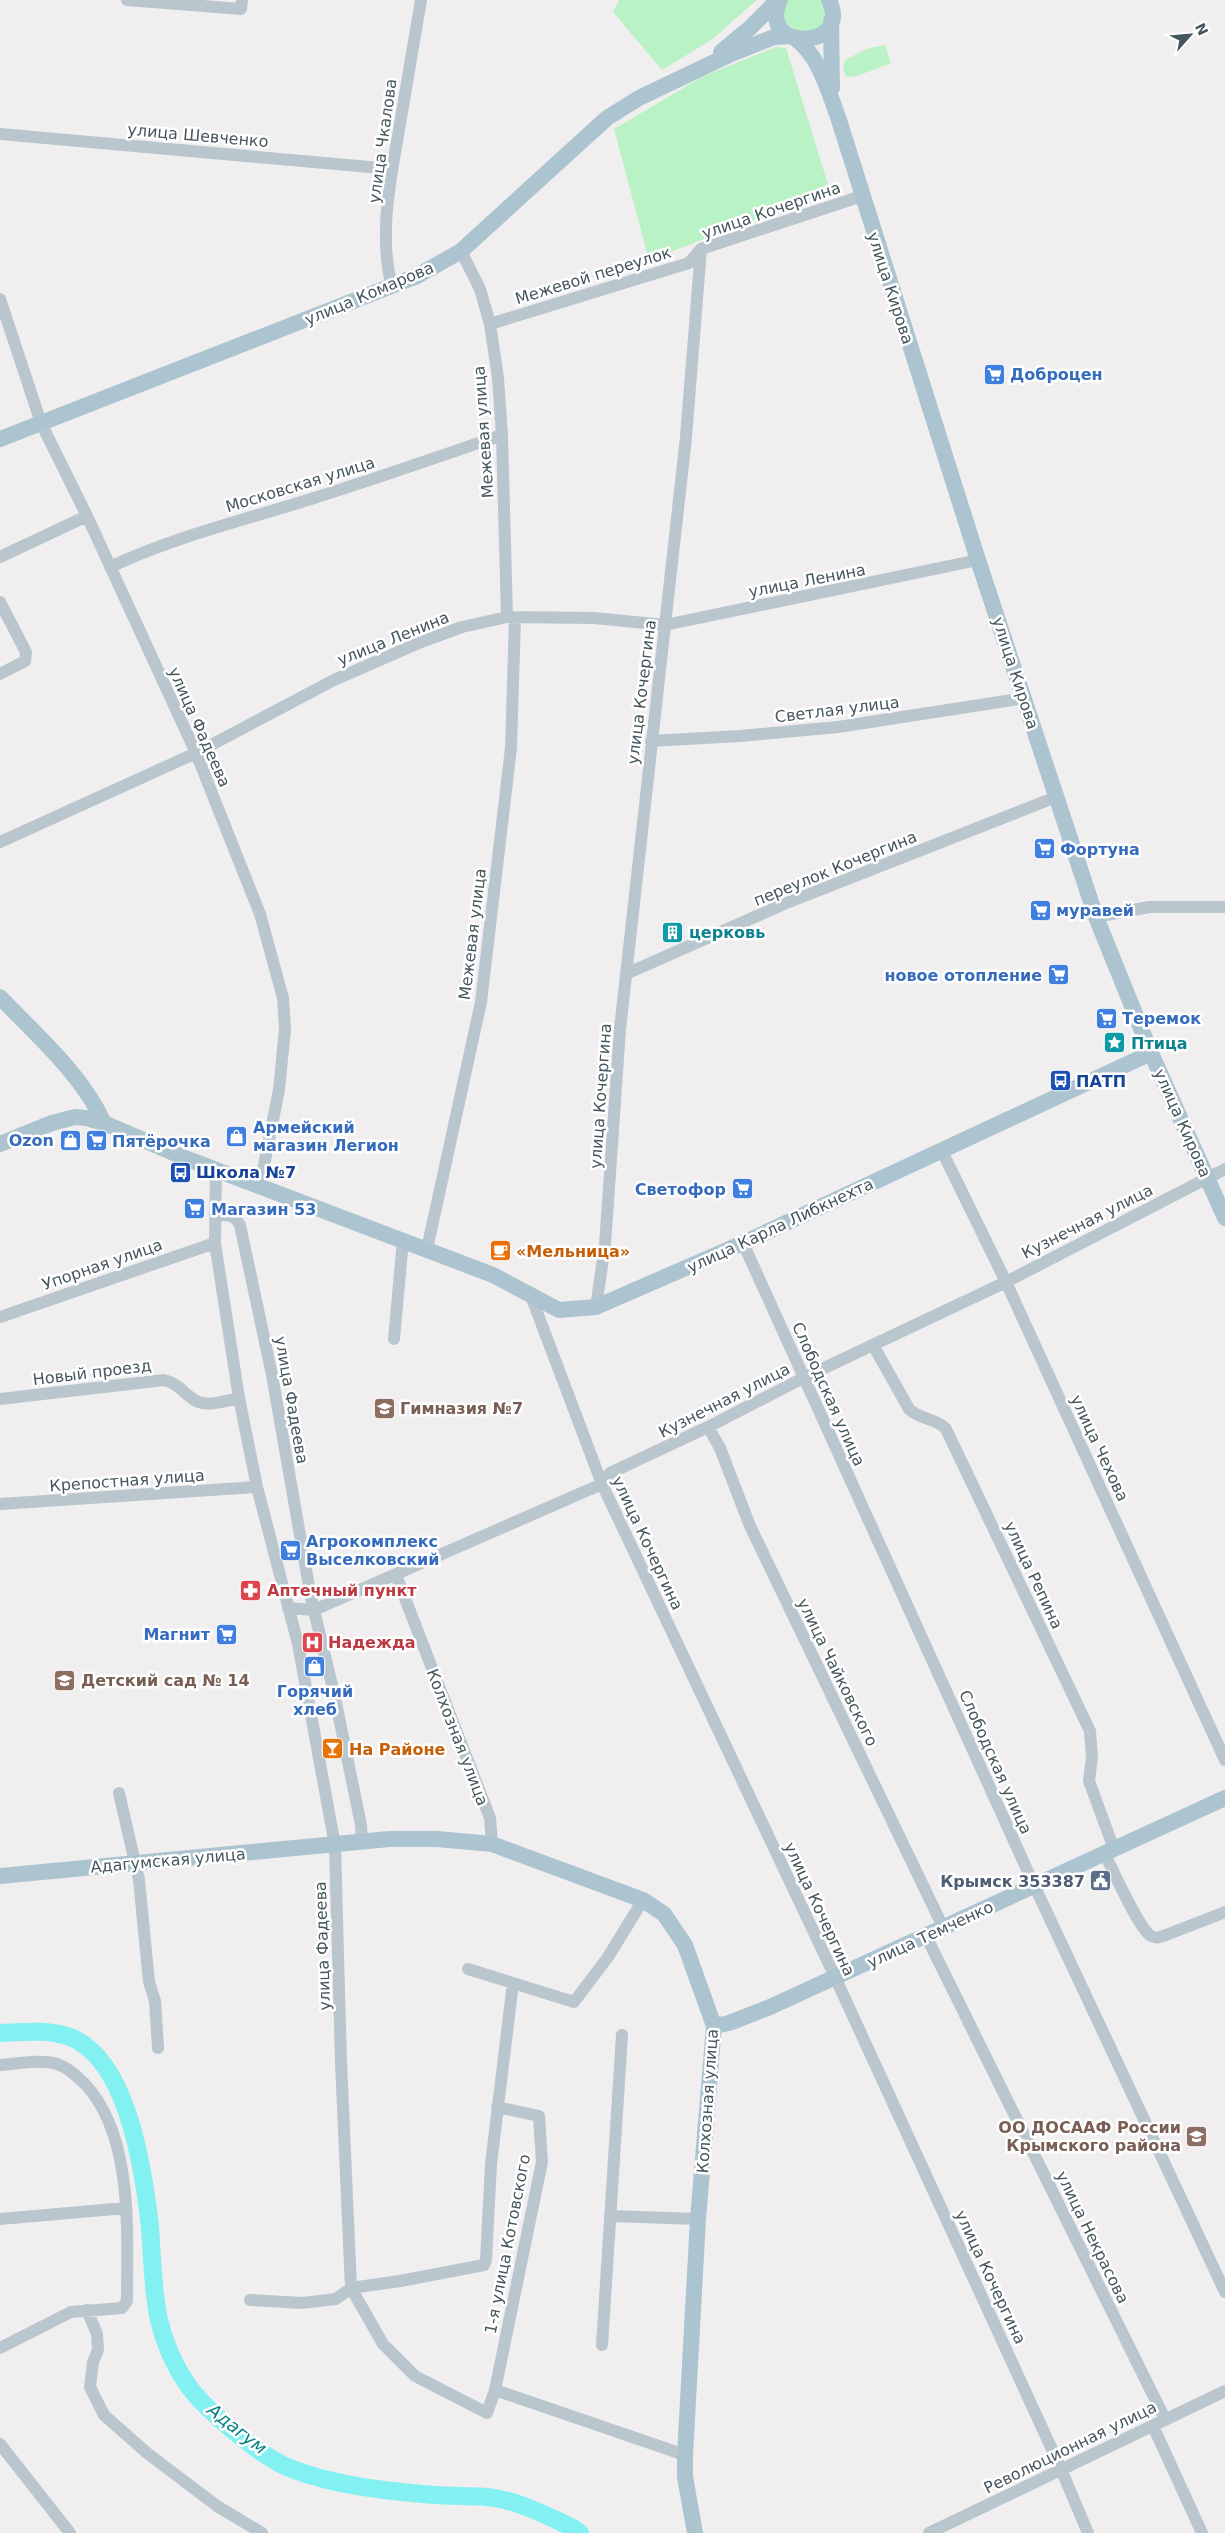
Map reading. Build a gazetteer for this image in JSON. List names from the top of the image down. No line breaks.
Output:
{"streets":{"main road":["улица Кирова","улица Комарова","улица Карла Либкнехта","Колхозная улица","Адагумская улица","улица Темченко"],"street":["улица Шевченко","улица Чкалова","улица Кочергина","Межевой переулок","Межевая улица","Московская улица","улица Ленина","Светлая улица","улица Фадеева","переулок Кочергина","Кузнечная улица","Упорная улица","Новый проезд","Слободская улица","улица Чехова","Крепостная улица","улица Репина","улица Чайковского","улица Некрасова","1-я улица Котовского","Революционная улица"]},"crossings":[["улица Шевченко","улица Чкалова"],["улица Чкалова","улица Комарова"],["улица Кочергина","Межевой переулок"],["улица Кочергина","улица Кирова"],["улица Кочергина","улица Ленина"],["улица Кочергина","Светлая улица"],["улица Кочергина","переулок Кочергина"],["улица Кочергина","Кузнечная улица"],["улица Кочергина","улица Карла Либкнехта"],["улица Кочергина","улица Темченко"],["улица Кочергина","Революционная улица"],["Межевой переулок","Межевая улица"],["улица Кирова","улица Ленина"],["улица Кирова","Светлая улица"],["улица Кирова","переулок Кочергина"],["улица Кирова","Кузнечная улица"],["улица Кирова","улица Карла Либкнехта"],["улица Комарова","Межевая улица"],["улица Комарова","улица Фадеева"],["Межевая улица","Московская улица"],["Межевая улица","улица Ленина"],["Межевая улица","улица Карла Либкнехта"],["Московская улица","улица Фадеева"],["улица Ленина","улица Фадеева"],["улица Фадеева","Кузнечная улица"],["улица Фадеева","улица Карла Либкнехта"],["улица Фадеева","Упорная улица"],["улица Фадеева","Новый проезд"],["улица Фадеева","Крепостная улица"],["улица Фадеева","Колхозная улица"],["улица Фадеева","Адагумская улица"],["улица Фадеева","1-я улица Котовского"],["Кузнечная улица","Слободская улица"],["Кузнечная улица","улица Чехова"],["Кузнечная улица","улица Репина"],["Кузнечная улица","улица Чайковского"],["Кузнечная улица","Колхозная улица"],["улица Карла Либкнехта","Слободская улица"],["улица Карла Либкнехта","улица Чехова"],["Слободская улица","улица Темченко"],["улица Репина","улица Темченко"],["улица Чайковского","улица Темченко"],["Колхозная улица","Адагумская улица"],["Колхозная улица","улица Темченко"],["улица Темченко","улица Некрасова"],["улица Некрасова","Революционная улица"]],"water":["Адагум"],"places":{"supermarket":["Доброцен","Фортуна","муравей","новое отопление","Теремок","Пятёрочка","Светофор","Магазин 53","Агрокомплекс Выселковский","Магнит"],"building":["церковь"],"place":["Птица"],"bus stop":["ПАТП","Школа №7"],"shop":["Армейский магазин Легион","Ozon","Горячий хлеб"],"cafe":["«Мельница»"],"school or university":["Гимназия №7","Детский сад № 14","ОО ДОСААФ России Крымского района"],"pharmacy":["Аптечный пункт"],"hospital":["Надежда"],"bar":["На Районе"],"public building":["Крымск 353387"]},"north":"top right"}
